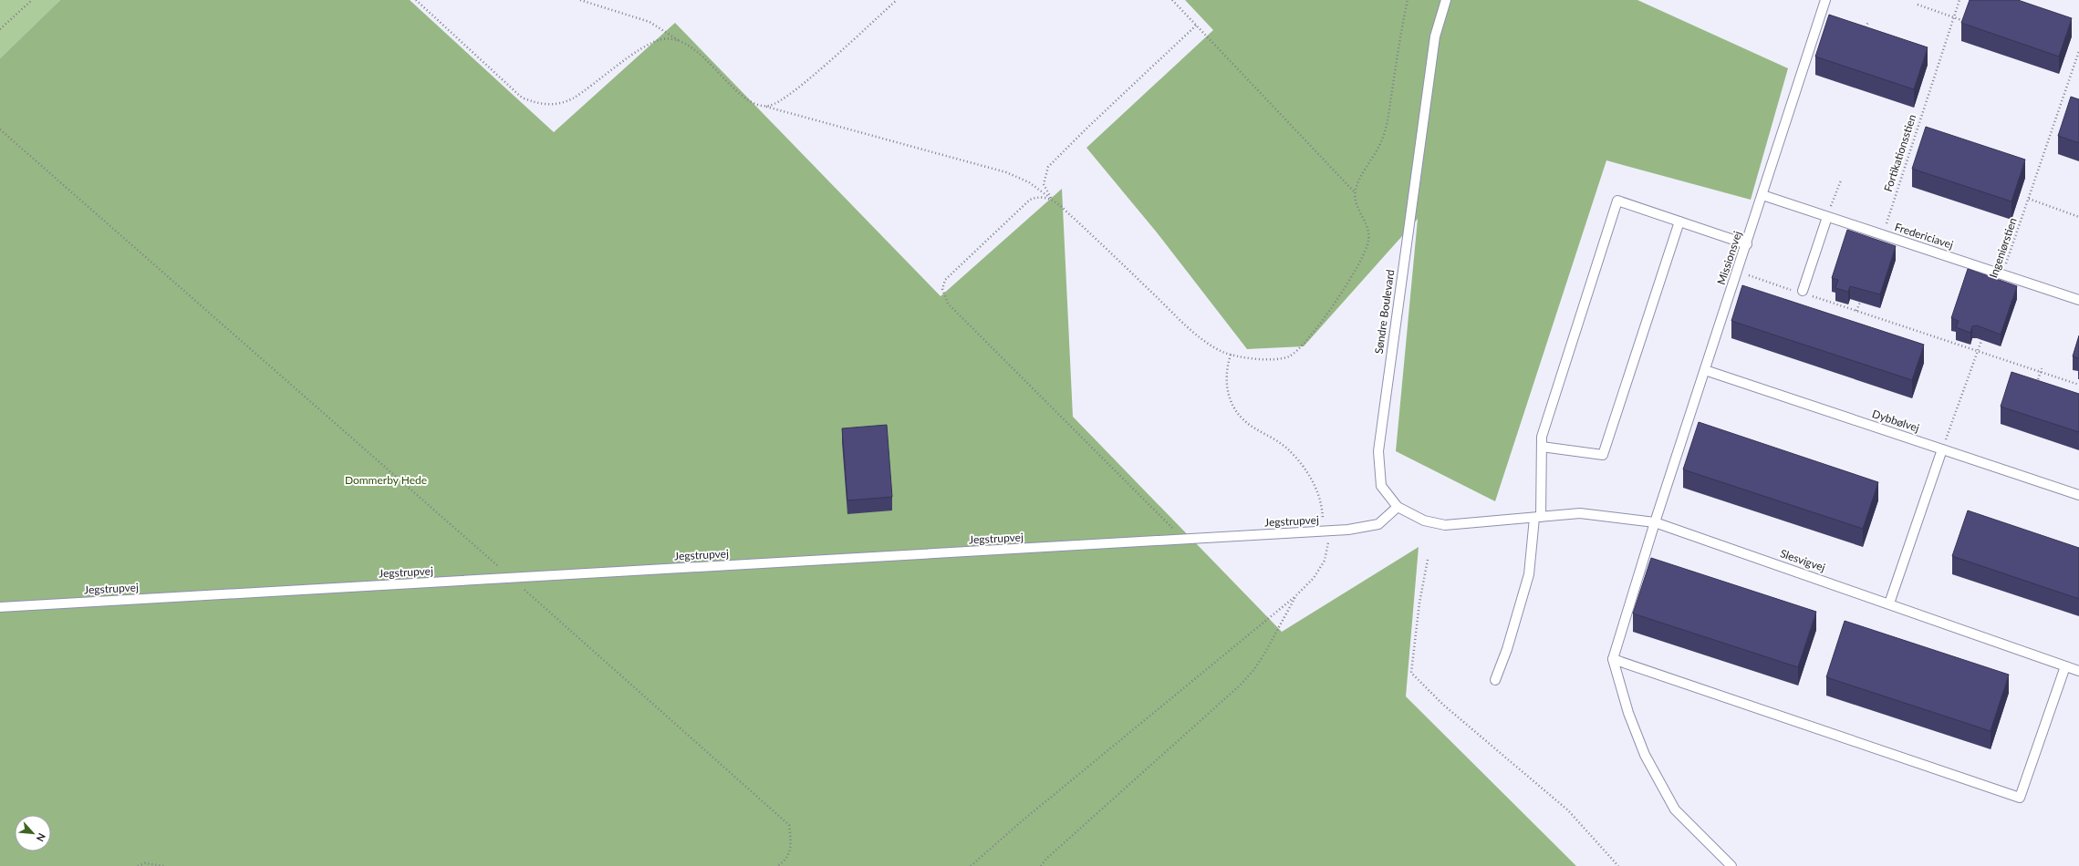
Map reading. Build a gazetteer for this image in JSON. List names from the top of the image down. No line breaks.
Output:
{"streets":{"lane":["Fredericiavej","Missionsvej","Søndre Boulevard","Dybbølvej","Jegstrupvej","Slesvigvej"],"path":["Fortikationsstien","Ingeniørstien"]},"crossings":[["Fortikationsstien","Fredericiavej"],["Fredericiavej","Ingeniørstien"],["Fredericiavej","Missionsvej"],["Missionsvej","Dybbølvej"],["Missionsvej","Slesvigvej"],["Søndre Boulevard","Jegstrupvej"],["Søndre Boulevard","Slesvigvej"]],"parks":["Dommerby Hede"],"north":"bottom right"}
